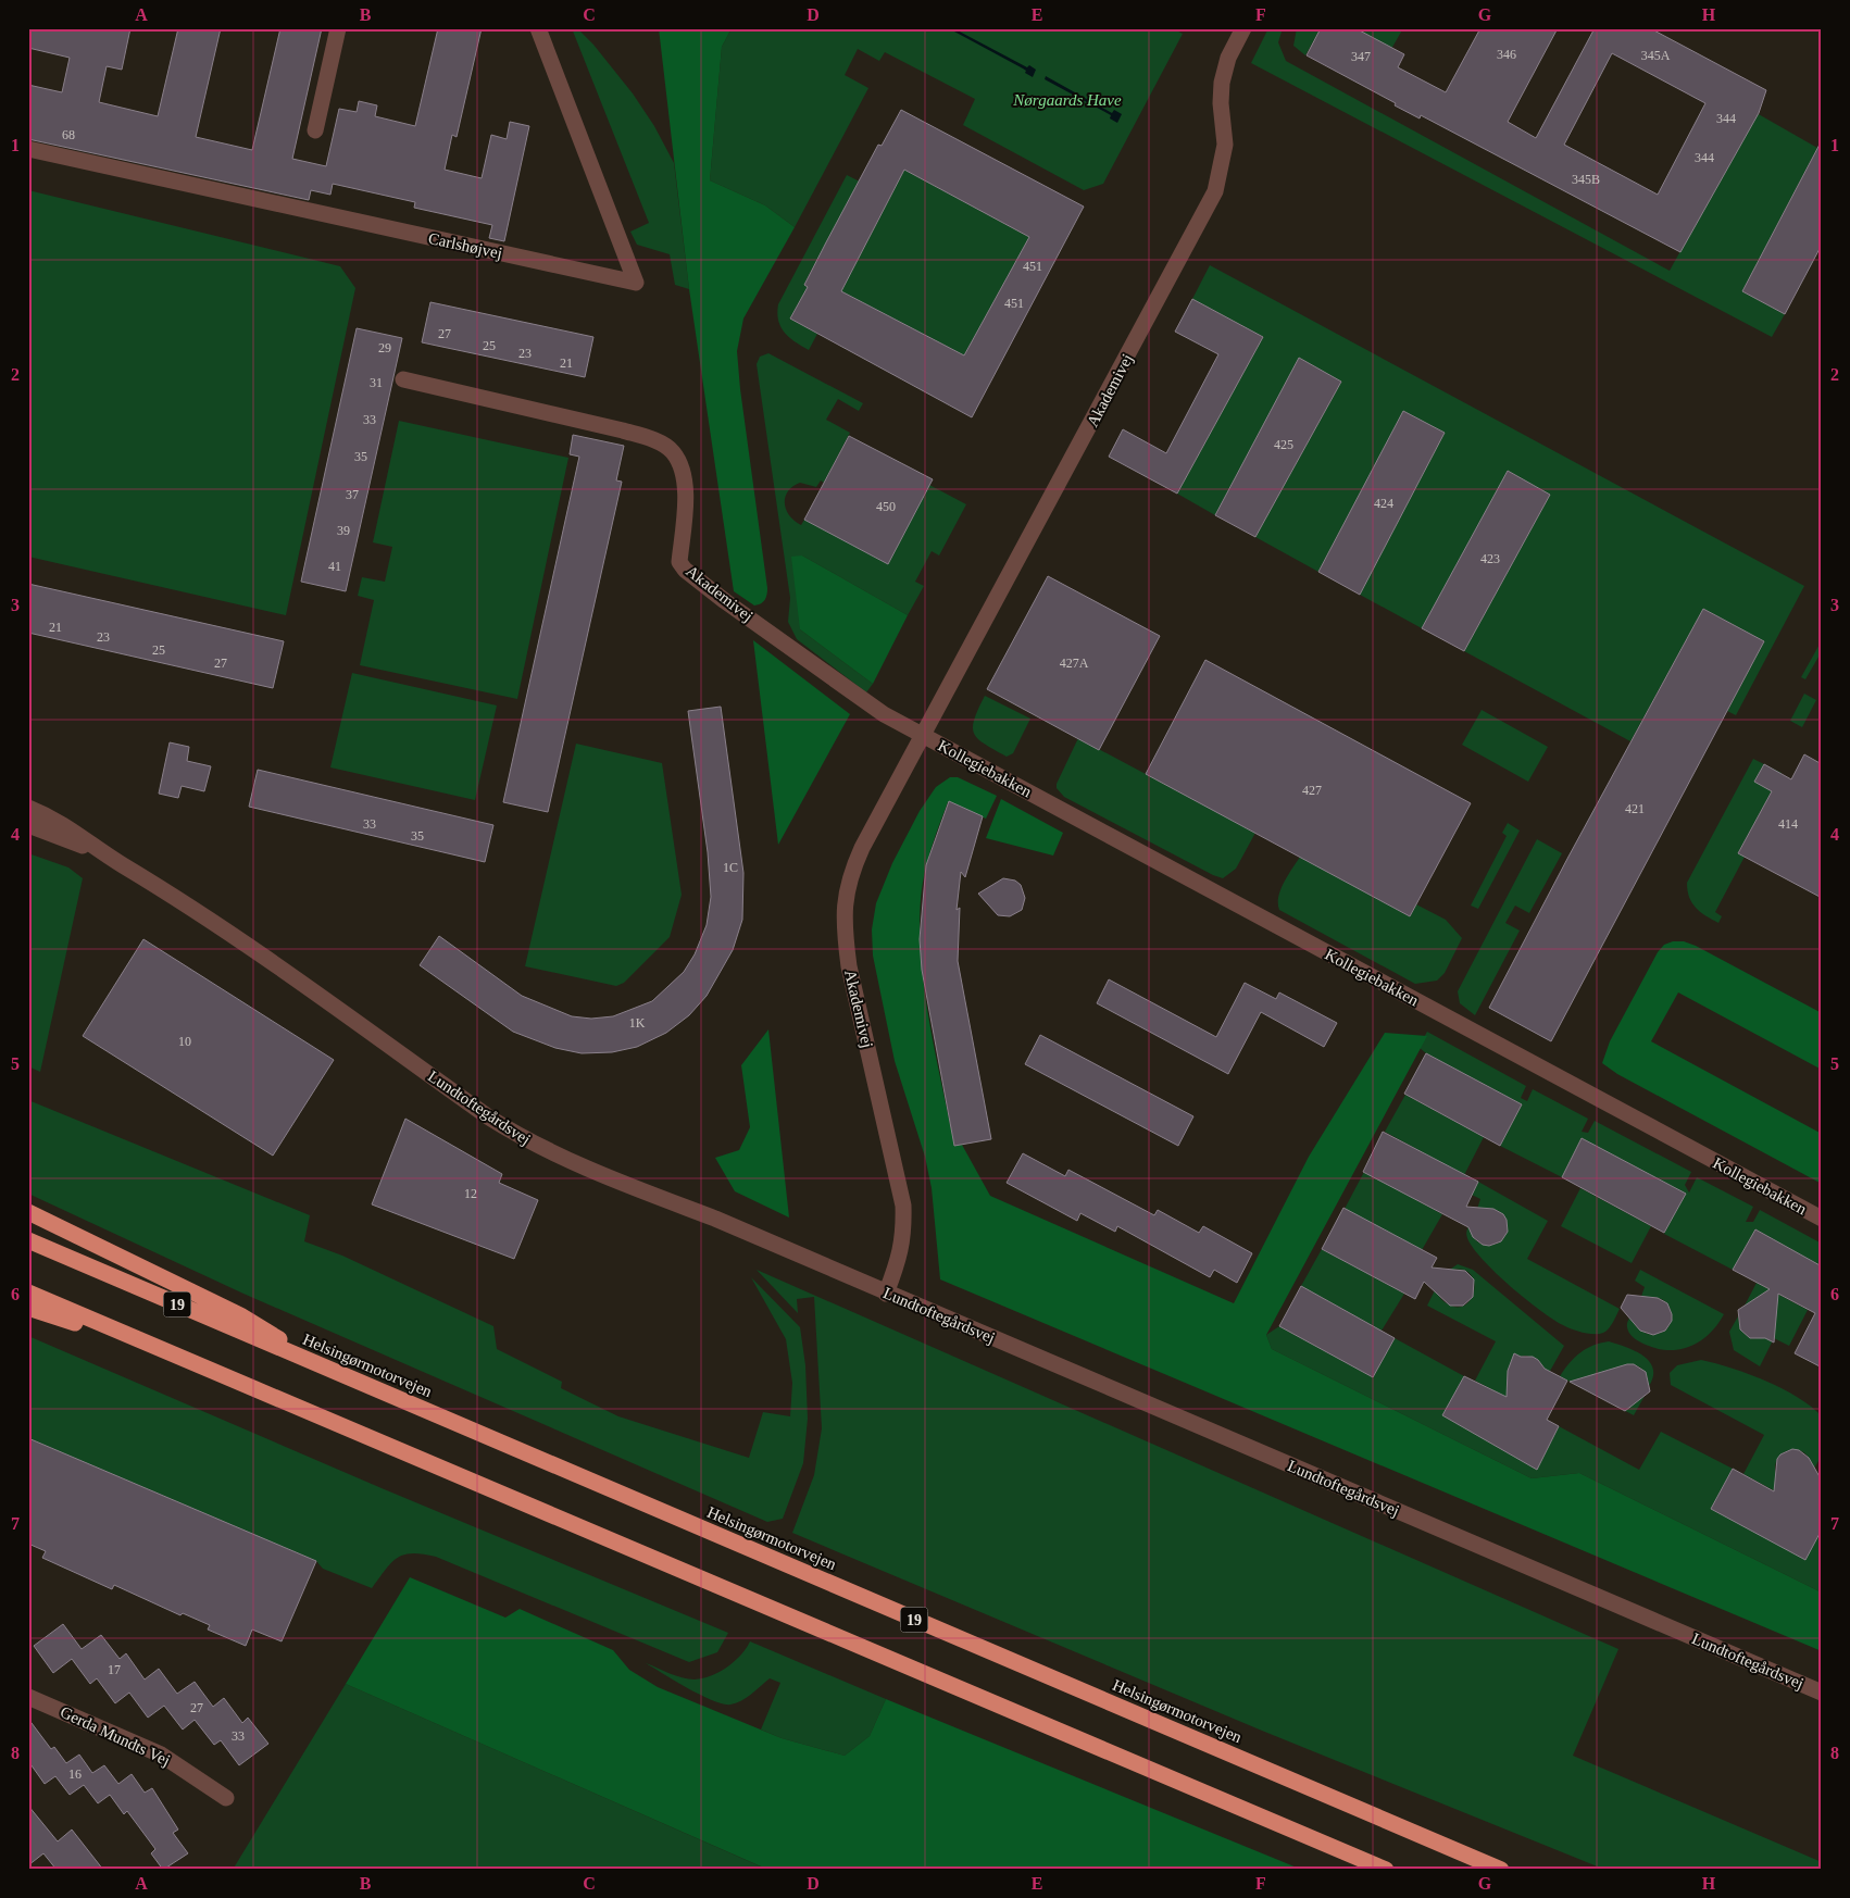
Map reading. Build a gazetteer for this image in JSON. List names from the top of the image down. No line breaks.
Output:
{"streets":{"highway":["19","Helsingørmotorvejen"],"street":["Carlshøjvej","Akademivej","Kollegiebakken","Lundtoftegårdsvej","Gerda Mundts Vej"]},"crossings":[["Akademivej","Kollegiebakken"],["Akademivej","Lundtoftegårdsvej"]],"parks":["Nørgaards Have"],"house_numbers":["346","345A","347","344","68","344","345B","451","451","27","25","29","23","21","31","33","425","35","37","424","450","39","423","41","21","23","25","27","427A","427","421","33","414","35","1C","1K","10","12","17","27","33","16"],"grid":{"columns":["A","B","C","D","E","F","G","H"],"rows":["1","2","3","4","5","6","7","8"]}}
